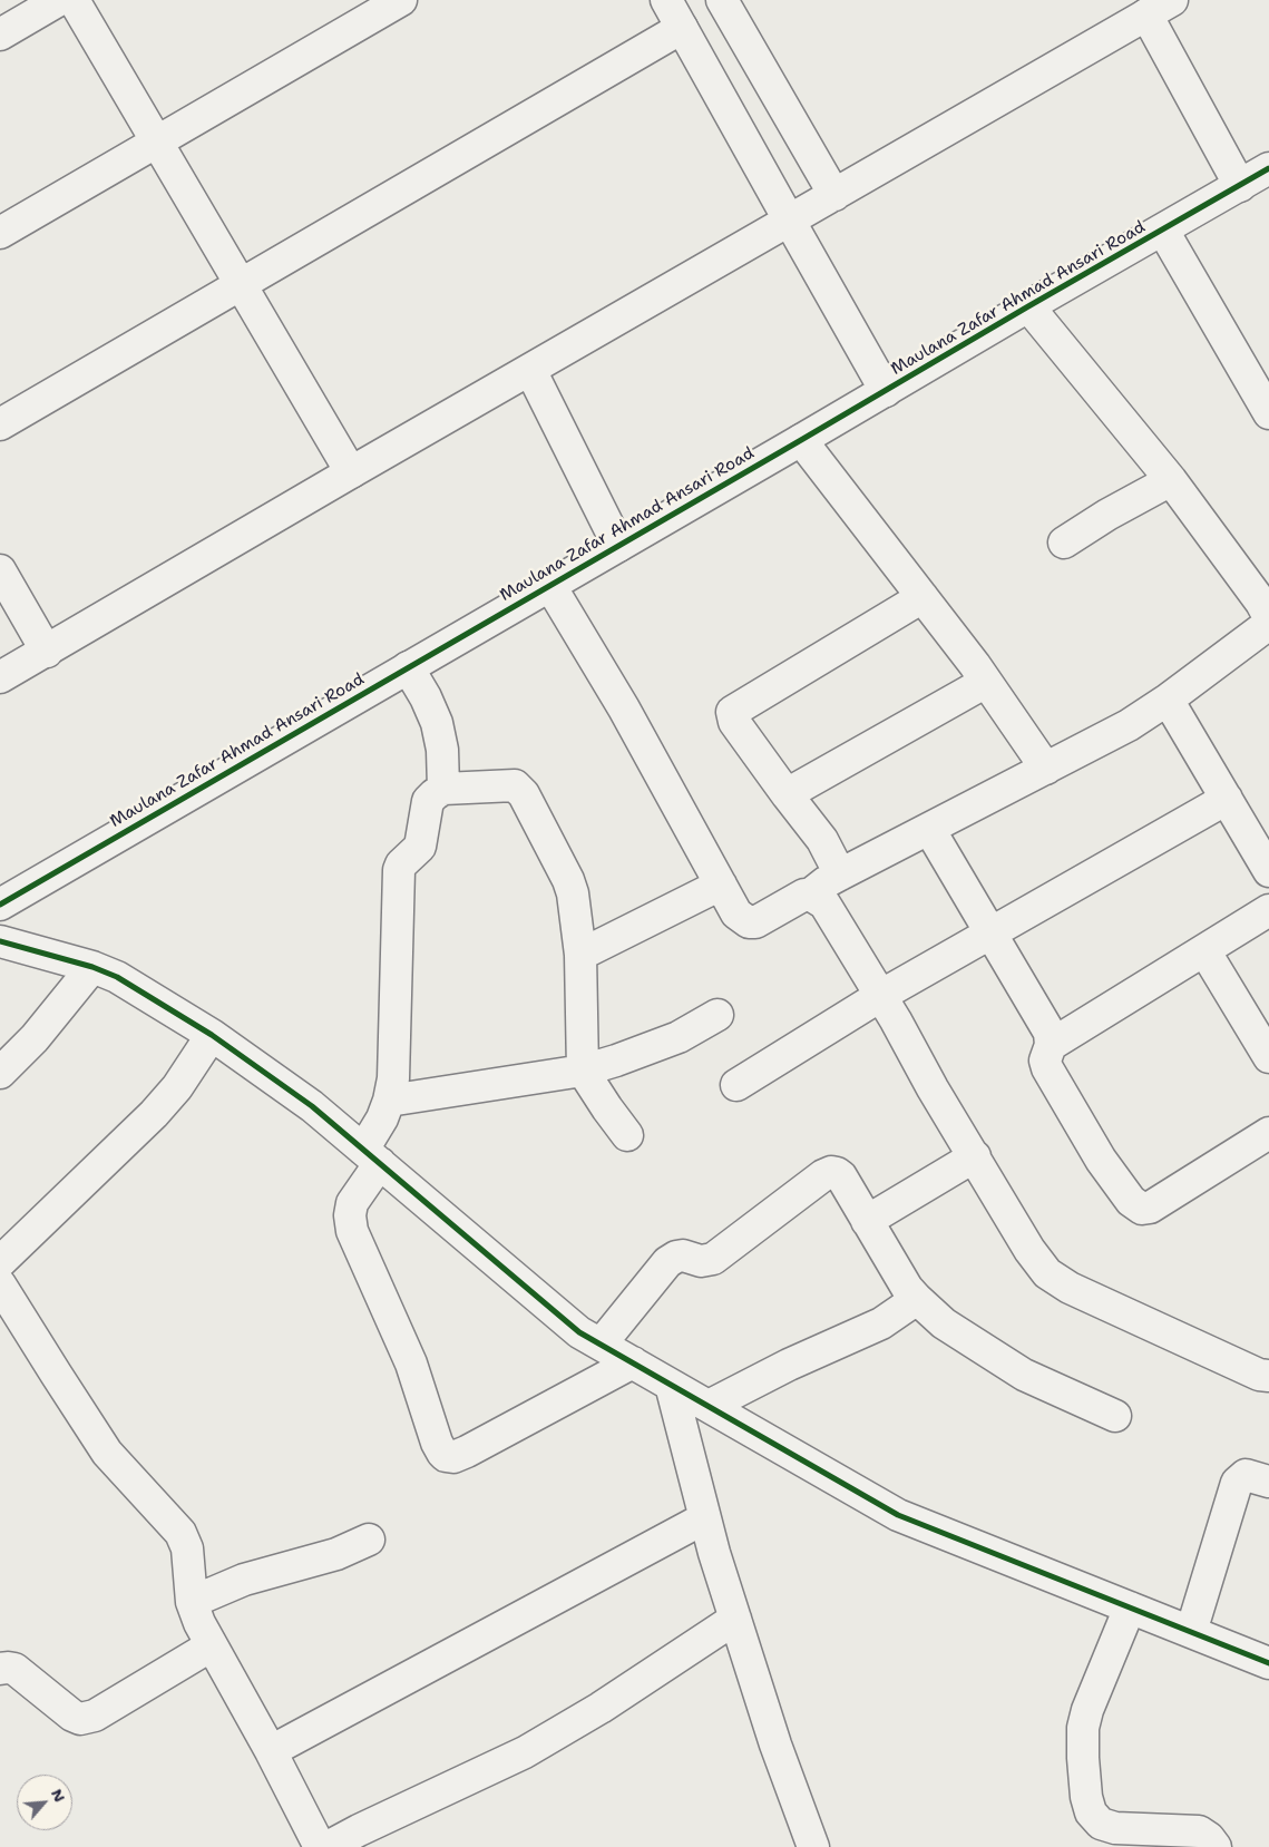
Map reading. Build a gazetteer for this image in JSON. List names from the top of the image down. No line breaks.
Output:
{"streets":{"street":["Maulana Zafar Ahmad Ansari Road"]},"north":"top right"}
